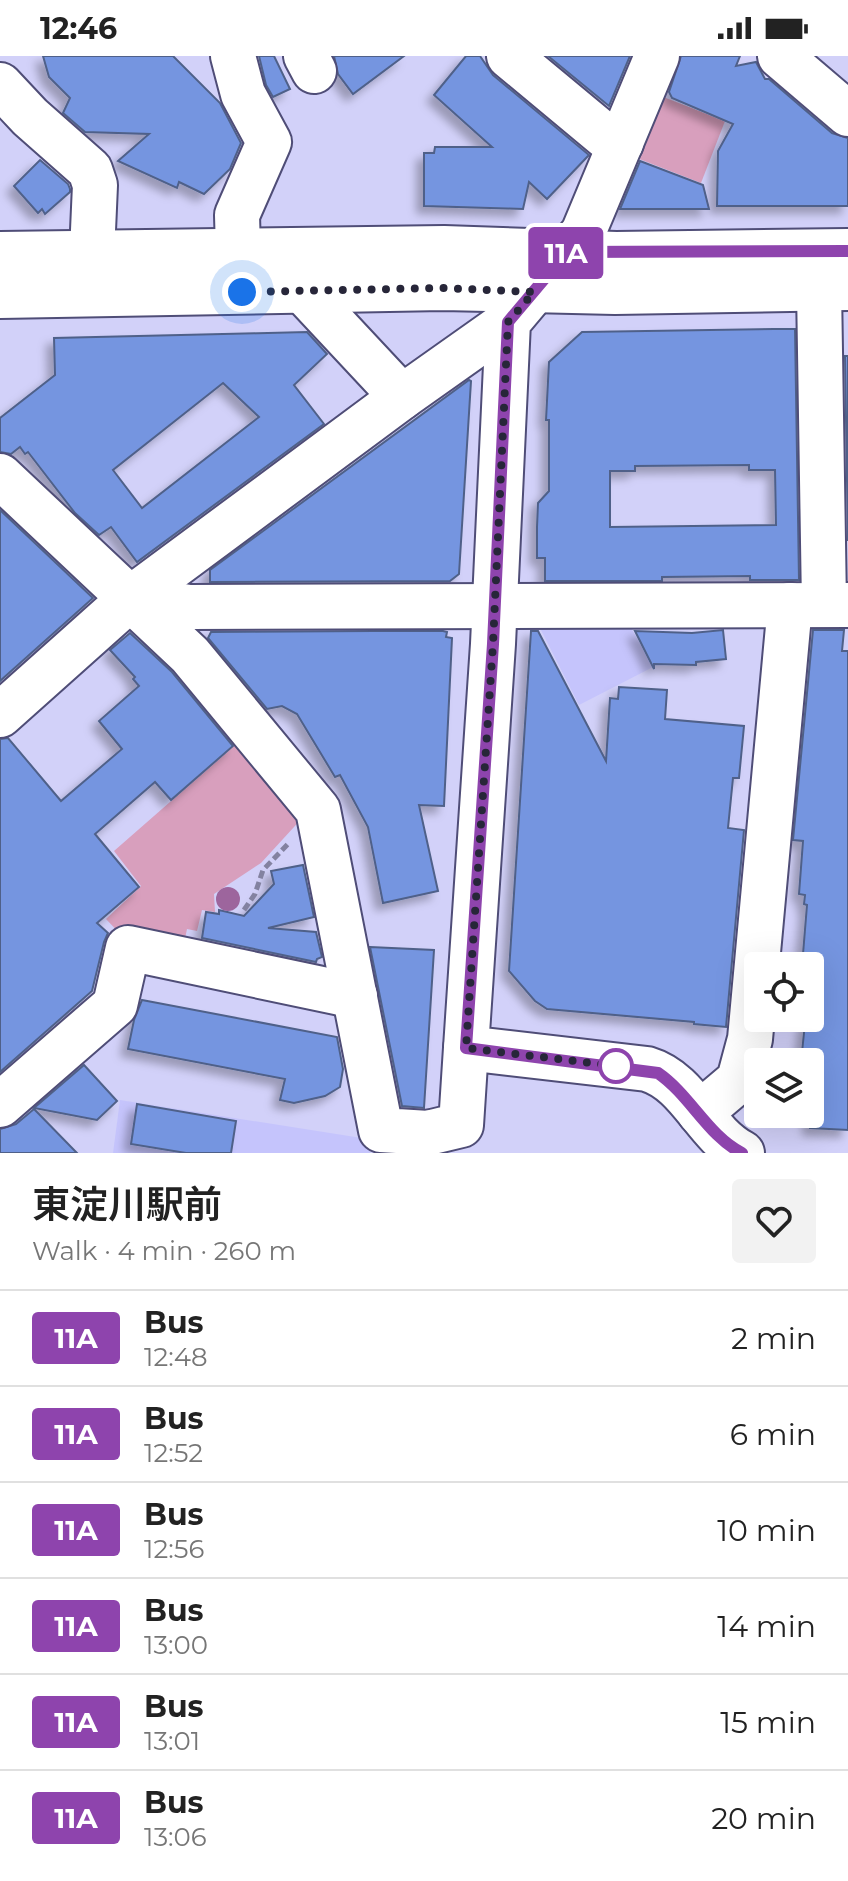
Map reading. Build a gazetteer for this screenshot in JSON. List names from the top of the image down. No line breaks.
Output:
{"lines":["bus line 11A"],"page":{"status":"12:46","on_map":"11A","heading":["東淀川駅前","Walk · 4 min · 260 m"],"list":[{"mark":"11A","name":"Bus","note":"12:48","value":"2 min"},{"mark":"11A","name":"Bus","note":"12:52","value":"6 min"},{"mark":"11A","name":"Bus","note":"12:56","value":"10 min"},{"mark":"11A","name":"Bus","note":"13:00","value":"14 min"},{"mark":"11A","name":"Bus","note":"13:01","value":"15 min"},{"mark":"11A","name":"Bus","note":"13:06","value":"20 min"}]}}
